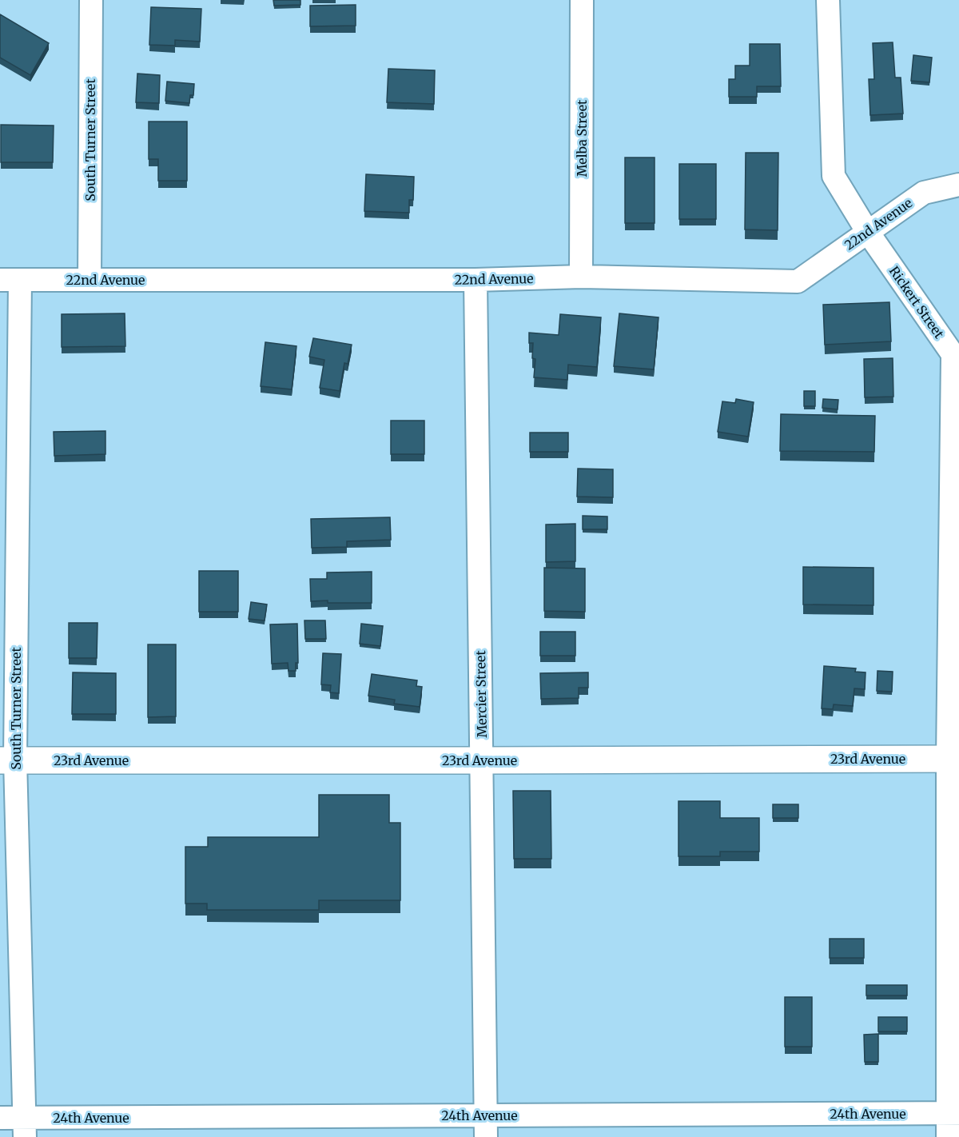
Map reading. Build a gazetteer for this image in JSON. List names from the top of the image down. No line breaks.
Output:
{"streets":{"street":["Melba Street","South Turner Street","22nd Avenue","Rickert Street","Mercier Street","23rd Avenue","24th Avenue"]},"crossings":[["Melba Street","22nd Avenue"],["South Turner Street","22nd Avenue"],["South Turner Street","23rd Avenue"],["South Turner Street","24th Avenue"],["22nd Avenue","Rickert Street"],["22nd Avenue","Mercier Street"],["Rickert Street","23rd Avenue"],["Rickert Street","24th Avenue"],["Mercier Street","23rd Avenue"],["Mercier Street","24th Avenue"]]}
